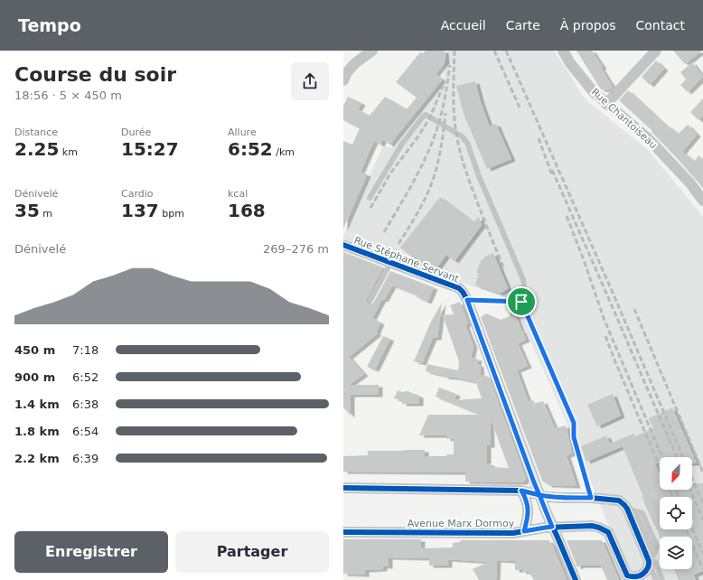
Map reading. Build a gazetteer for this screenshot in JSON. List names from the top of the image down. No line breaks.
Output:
{"streets":{"street":["Rue Chantoiseau","Rue Stéphane Servant","Avenue Marx Dormoy"]},"north":"bottom left","page":{"header":"Tempo","nav":["Accueil","Carte","À propos","Contact"],"heading":["Course du soir","18:56 · 5 × 450 m"],"stats":[["Distance","2.25 km"],["Durée","15:27"],["Allure","6:52 /km"],["Dénivelé","35 m"],["Cardio","137 bpm"],["kcal","168"]],"chart":["Dénivelé","269–276 m"],"list":[{"name":"450 m","note":"7:18"},{"name":"900 m","note":"6:52"},{"name":"1.4 km","note":"6:38"},{"name":"1.8 km","note":"6:54"},{"name":"2.2 km","note":"6:39"}],"buttons":["Enregistrer","Partager"]}}
